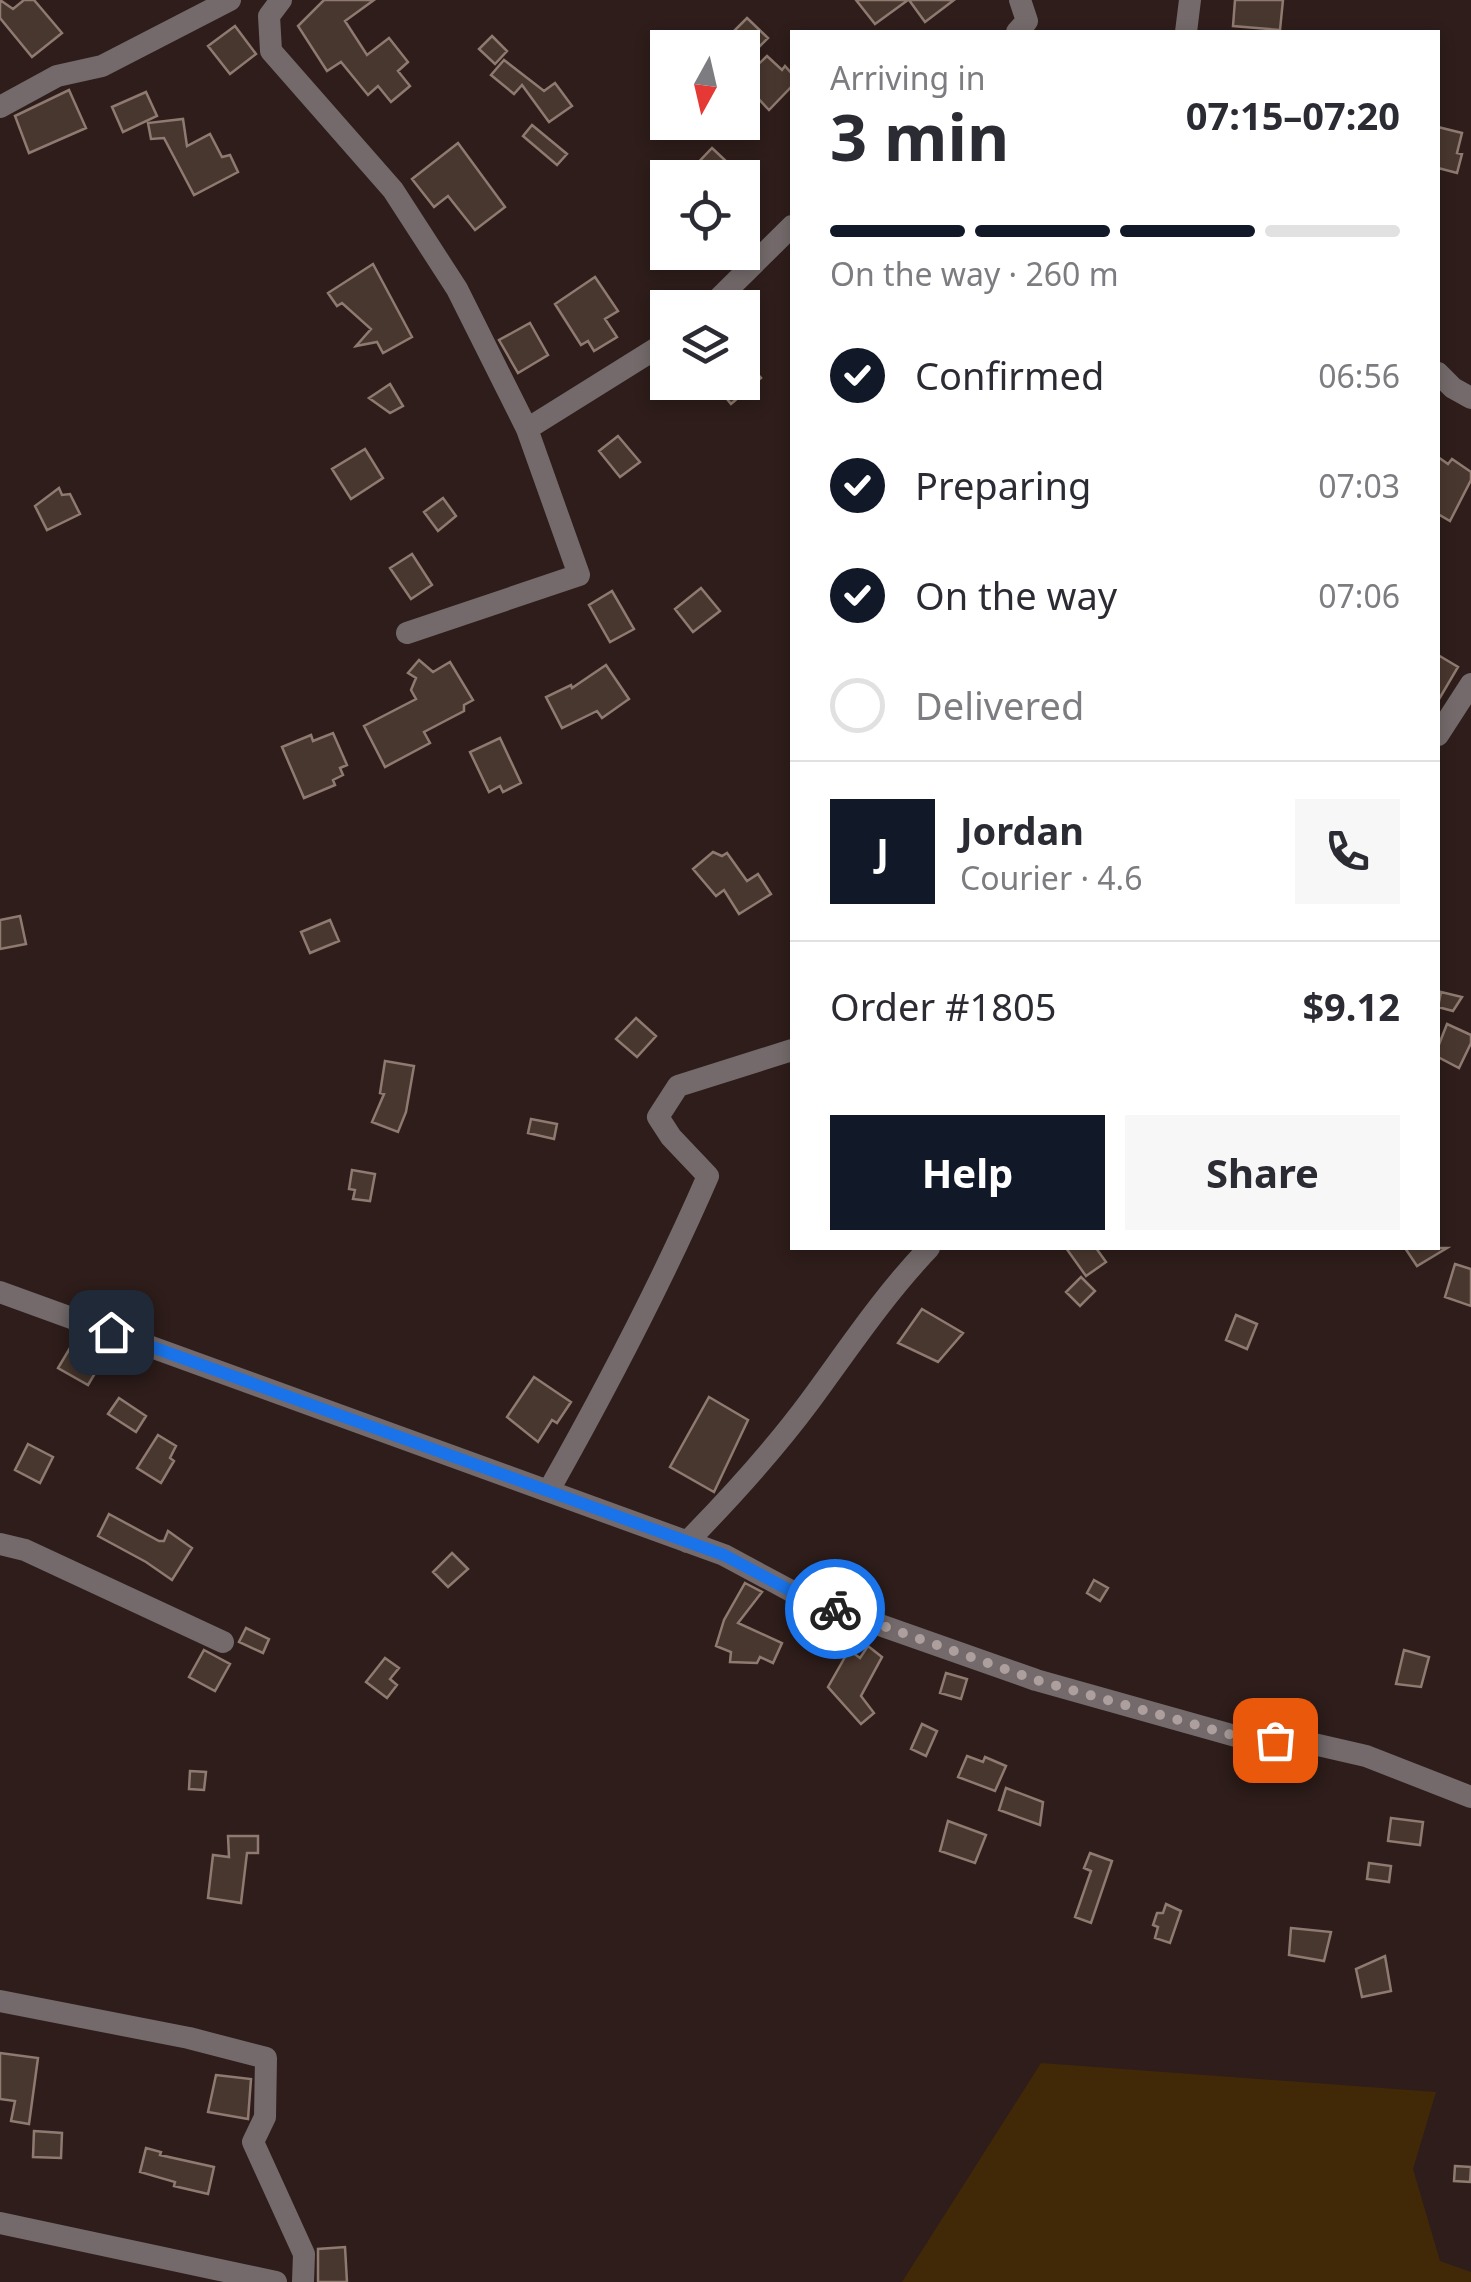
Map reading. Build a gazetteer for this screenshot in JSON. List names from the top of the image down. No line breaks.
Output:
{"north":"bottom","page":{"heading":["3 min","Arriving in","07:15–07:20"],"panel":["Jordan","Courier · 4.6","Order #1805","$9.12"],"bar":"On the way · 260 m","list":[["Confirmed","06:56"],["Preparing","07:03"],["On the way","07:06"],"Delivered"],"round":"J","buttons":["Help","Share"]}}
